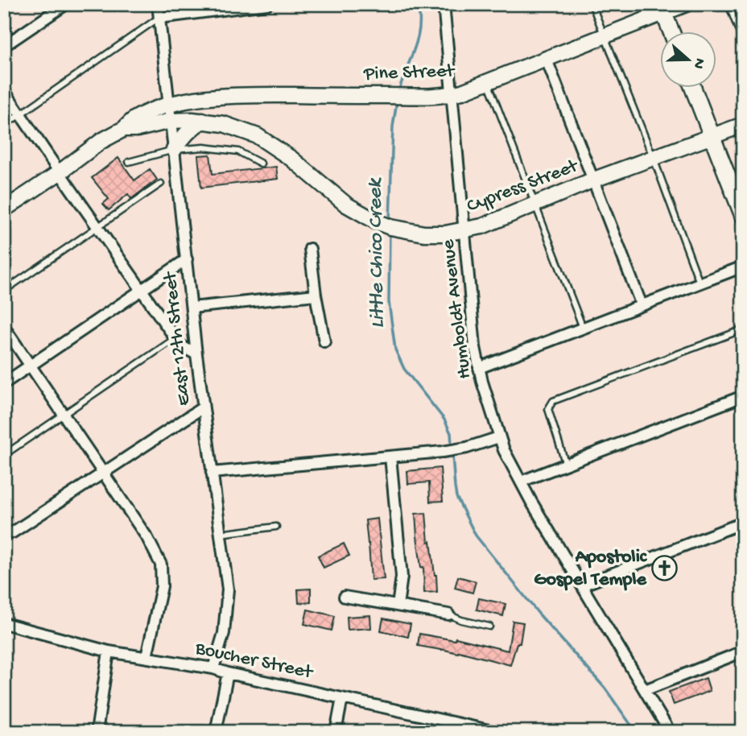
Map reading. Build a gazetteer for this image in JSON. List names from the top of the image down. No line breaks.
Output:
{"streets":{"street":["Pine Street","Cypress Street","Humboldt Avenue","East 12th Street","Boucher Street"]},"crossings":[["Pine Street","Cypress Street"],["Pine Street","Humboldt Avenue"],["Pine Street","East 12th Street"],["Cypress Street","Humboldt Avenue"],["Cypress Street","East 12th Street"],["East 12th Street","Boucher Street"]],"water":["Little Chico Creek"],"places":{"church":["Apostolic Gospel Temple"]},"north":"right"}
